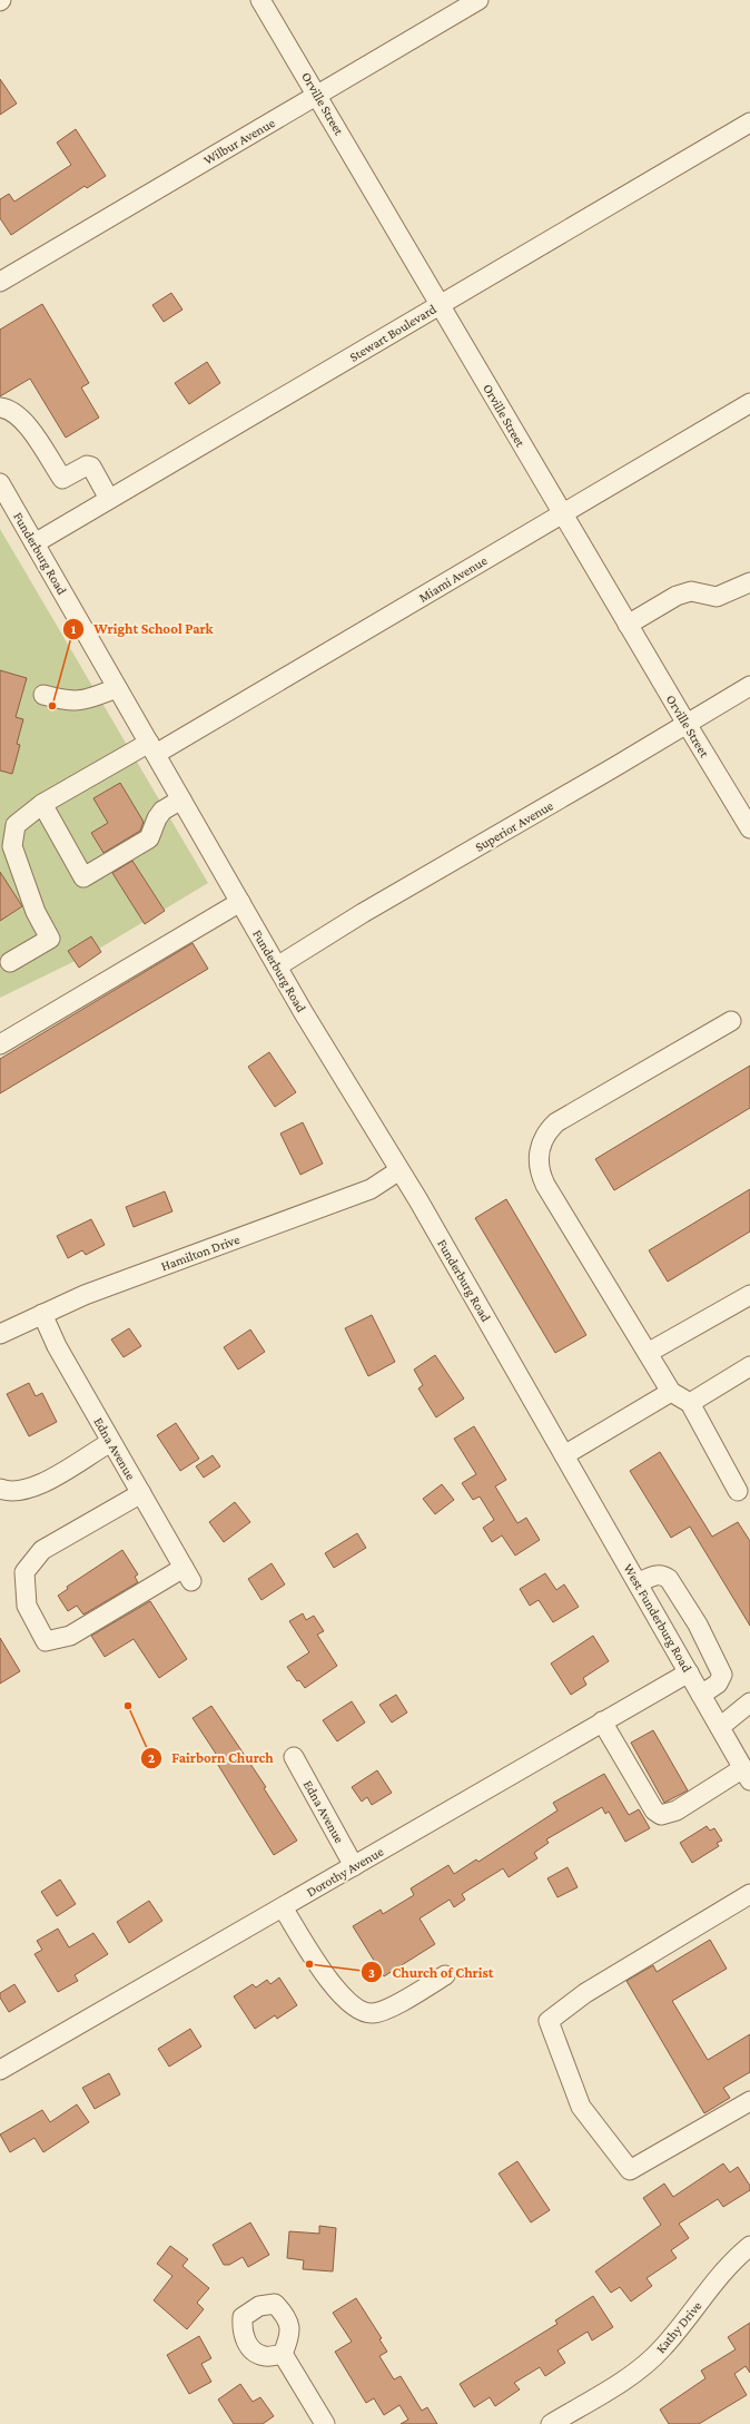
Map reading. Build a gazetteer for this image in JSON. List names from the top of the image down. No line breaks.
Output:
{"streets":{"street":["Orville Street","Wilbur Avenue","Stewart Boulevard","Funderburg Road","Miami Avenue","Superior Avenue","Hamilton Drive","Edna Avenue","West Funderburg Road","Dorothy Avenue","Kathy Drive"]},"crossings":[["Orville Street","Wilbur Avenue"],["Orville Street","Stewart Boulevard"],["Orville Street","Miami Avenue"],["Orville Street","Superior Avenue"],["Stewart Boulevard","Funderburg Road"],["Funderburg Road","Miami Avenue"],["Funderburg Road","Superior Avenue"],["Funderburg Road","Hamilton Drive"],["Funderburg Road","West Funderburg Road"],["Hamilton Drive","Edna Avenue"],["Edna Avenue","Dorothy Avenue"],["West Funderburg Road","Dorothy Avenue"]],"places":["Wright School Park","Fairborn Church","Church of Christ"]}
